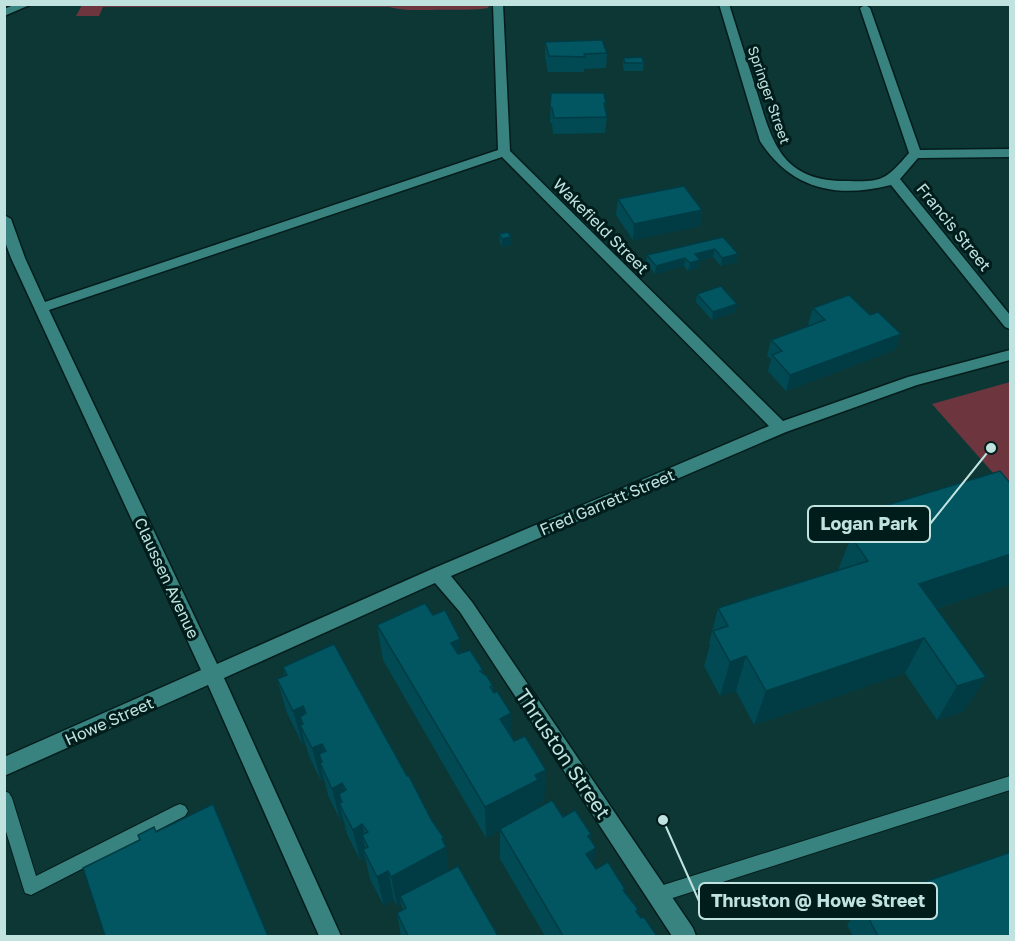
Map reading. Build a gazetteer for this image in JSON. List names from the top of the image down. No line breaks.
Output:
{"streets":{"street":["Springer Street","Wakefield Street","Francis Street","Fred Garrett Street","Claussen Avenue","Howe Street","Thruston Street"]},"crossings":[["Springer Street","Francis Street"],["Wakefield Street","Fred Garrett Street"],["Fred Garrett Street","Claussen Avenue"],["Fred Garrett Street","Howe Street"],["Fred Garrett Street","Thruston Street"],["Claussen Avenue","Howe Street"]],"places":["Logan Park","Thruston @ Howe Street"]}
